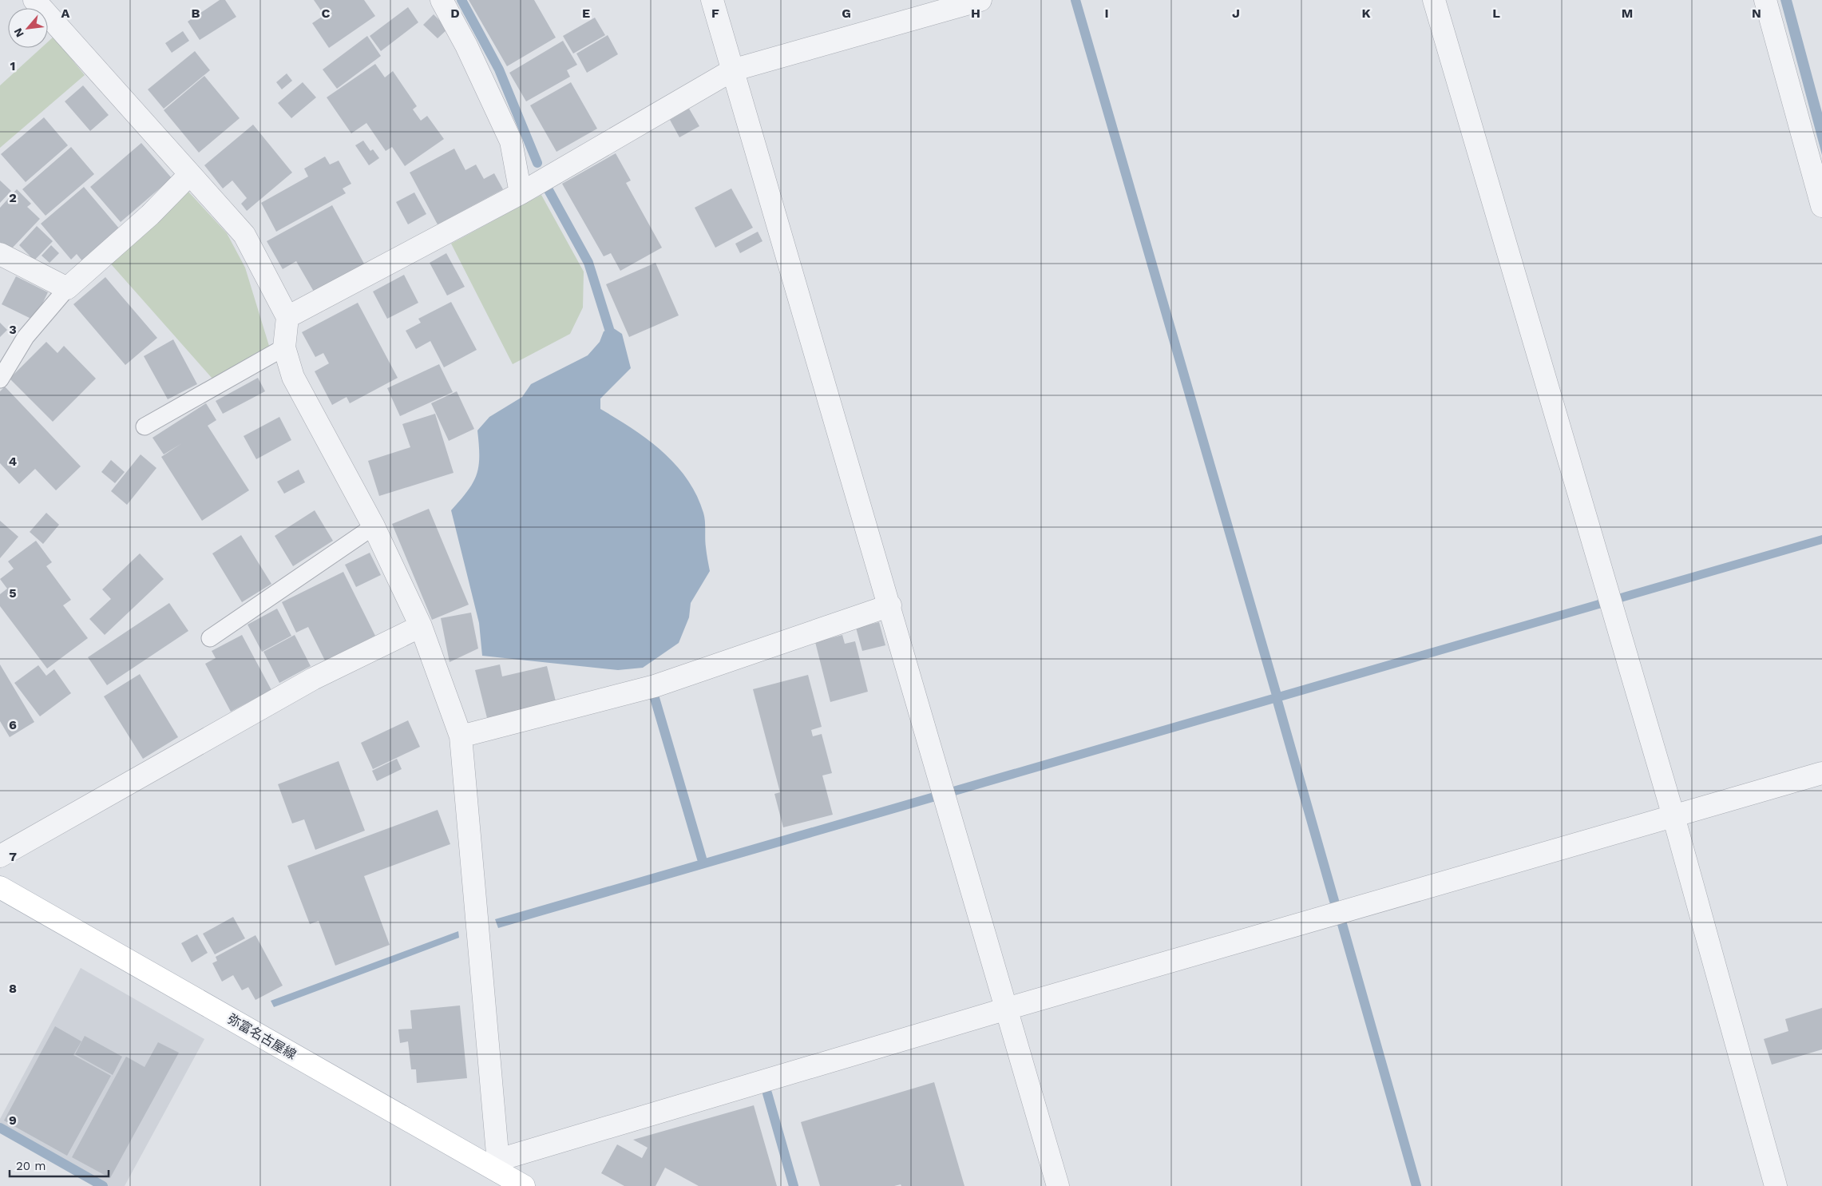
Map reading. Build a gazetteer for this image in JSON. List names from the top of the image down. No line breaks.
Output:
{"streets":{"main road":["弥富名古屋線"]},"scale_bar":"20 m","north":"bottom left","grid":{"columns":["A","B","C","D","E","F","G","H","I","J","K","L","M","N"],"rows":["1","2","3","4","5","6","7","8","9"]}}
